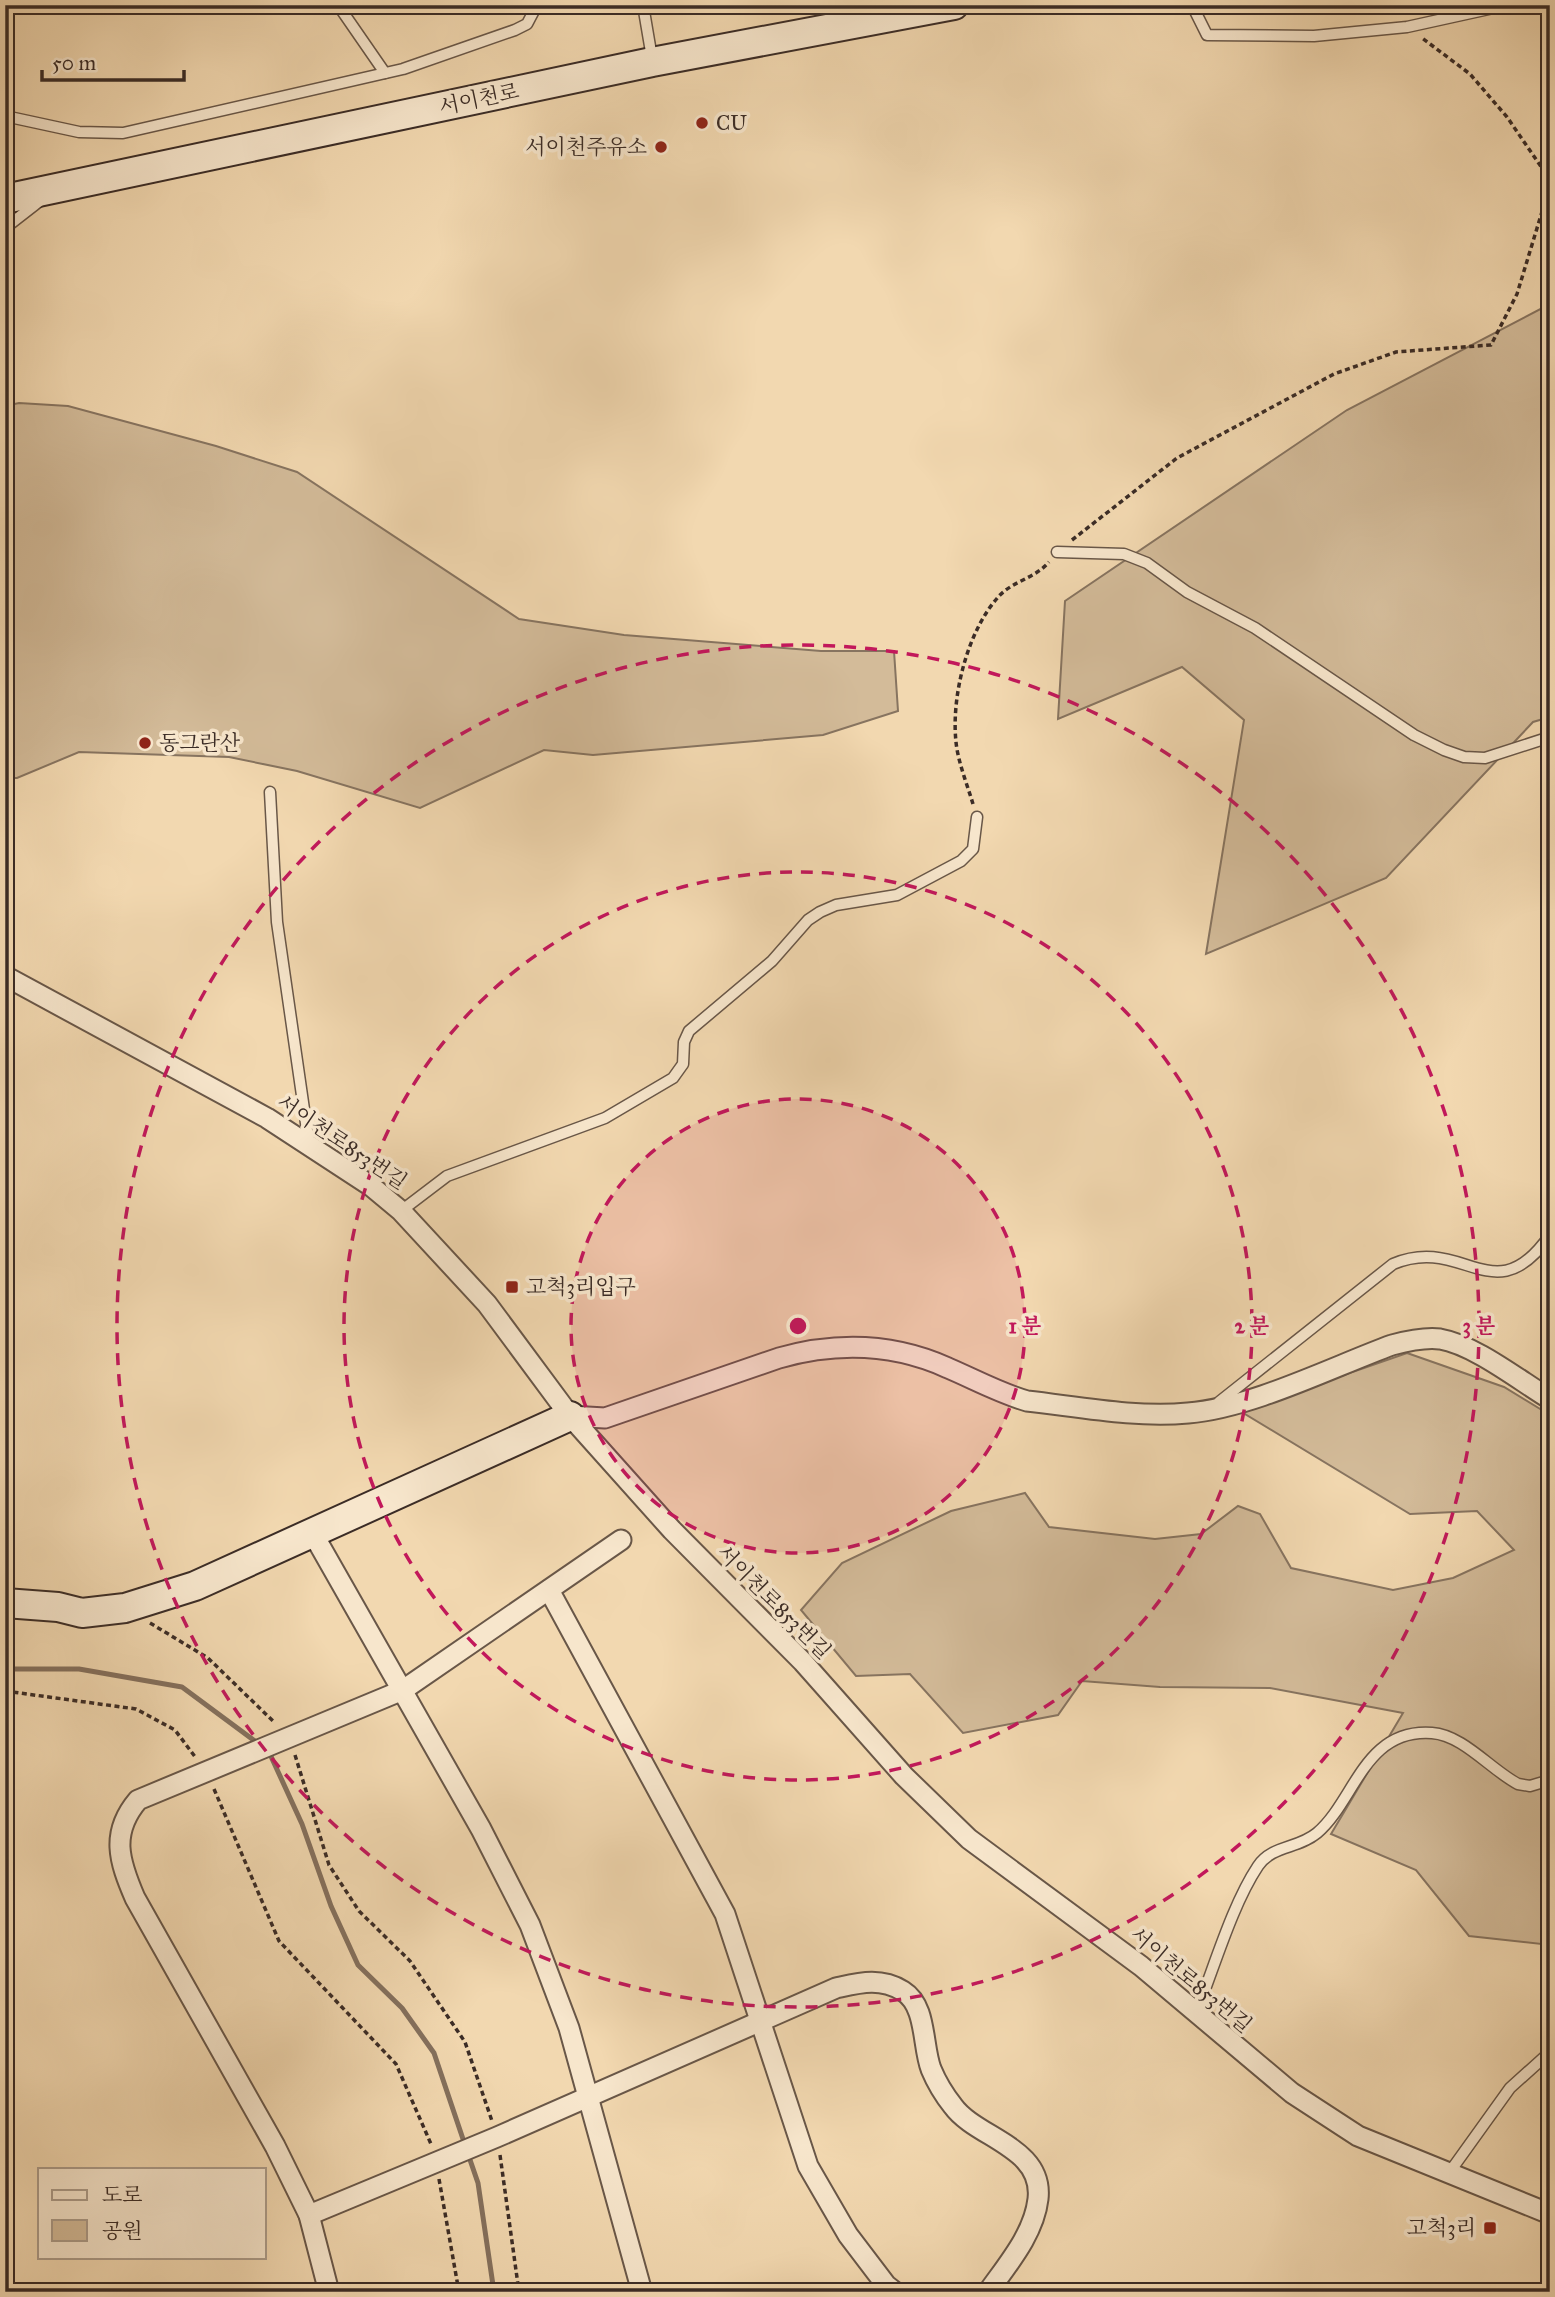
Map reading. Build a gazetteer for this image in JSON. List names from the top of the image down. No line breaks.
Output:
{"streets":{"main road":["서이천로"],"street":["서이천로853번길"]},"places":{"other":["CU","서이천주유소","동그란산"],"transit":["고척3리입구","고척3리"]},"legend":["도로","공원"],"scale_bar":"50 m","rings":["1 분","2 분","3 분"]}
